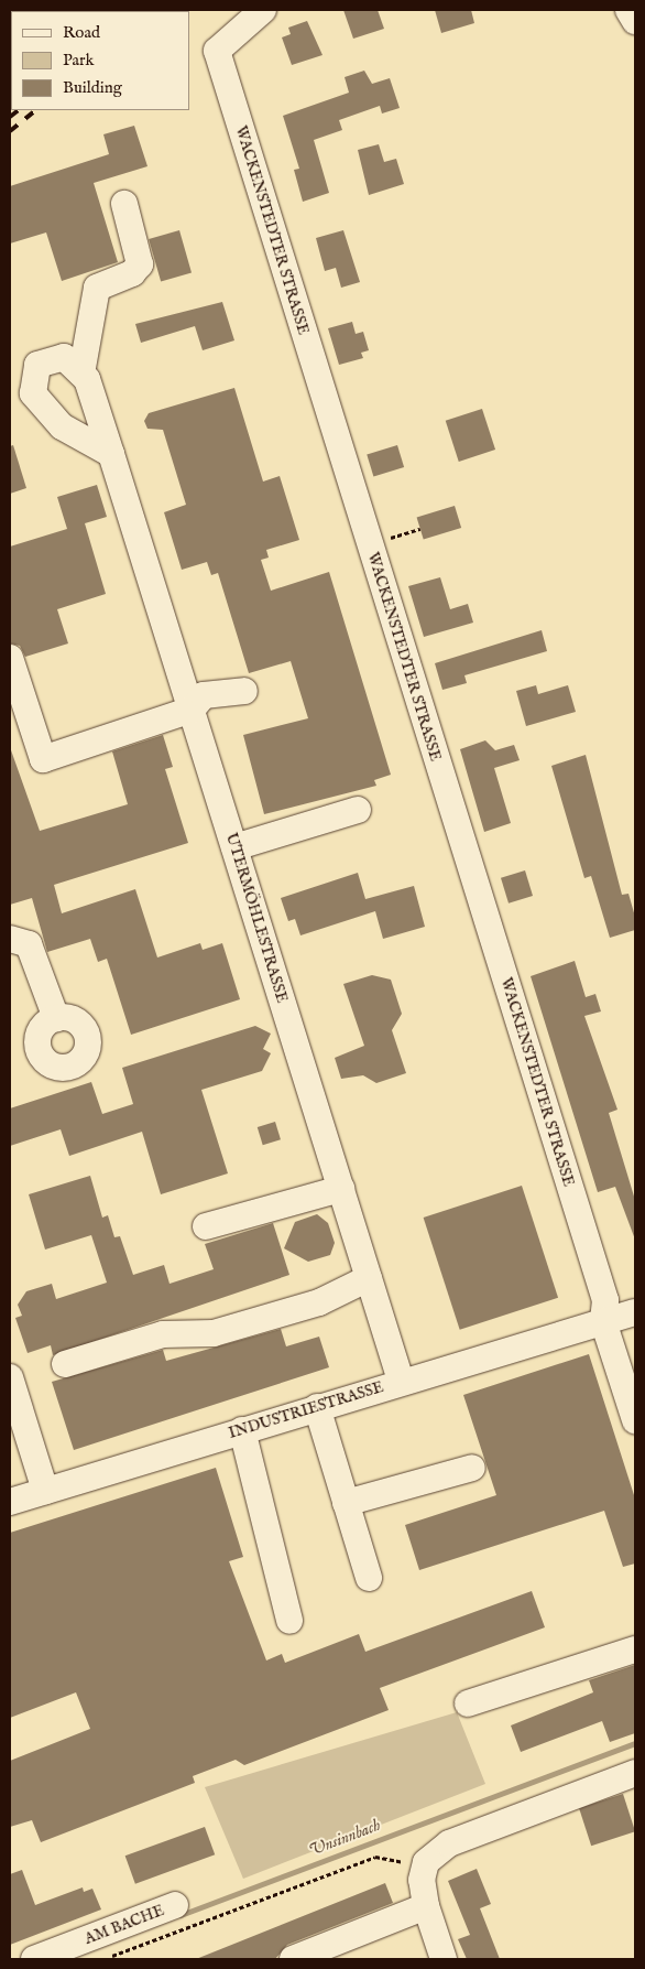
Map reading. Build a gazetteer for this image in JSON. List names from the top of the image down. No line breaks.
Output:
{"streets":{"street":["WACKENSTEDTER STRASSE","UTERMÖHLESTRASSE","INDUSTRIESTRASSE","AM BACHE"]},"crossings":[["WACKENSTEDTER STRASSE","INDUSTRIESTRASSE"],["UTERMÖHLESTRASSE","INDUSTRIESTRASSE"]],"water":["Unsinnbach"],"legend":["Road","Park","Building"]}
